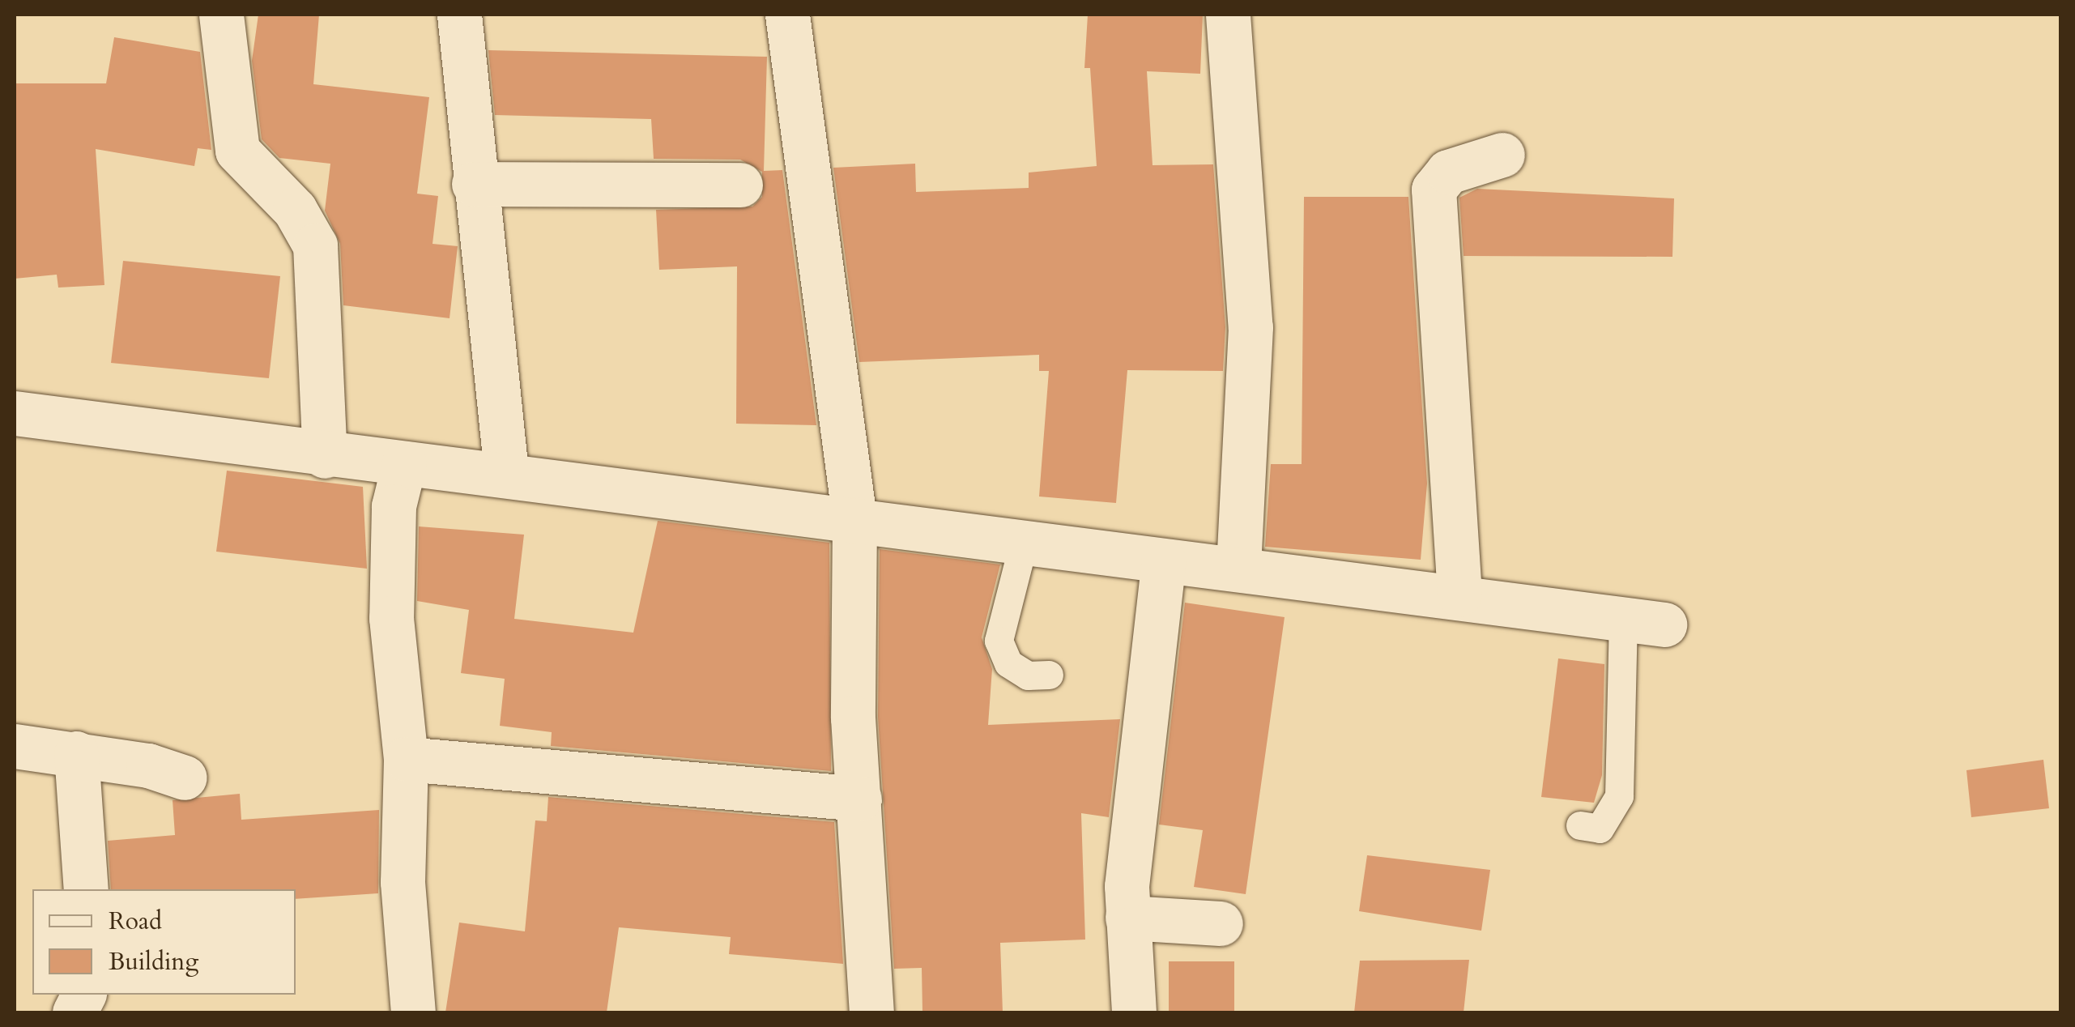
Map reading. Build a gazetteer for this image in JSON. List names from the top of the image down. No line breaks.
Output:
{"legend":["Road","Building"]}
